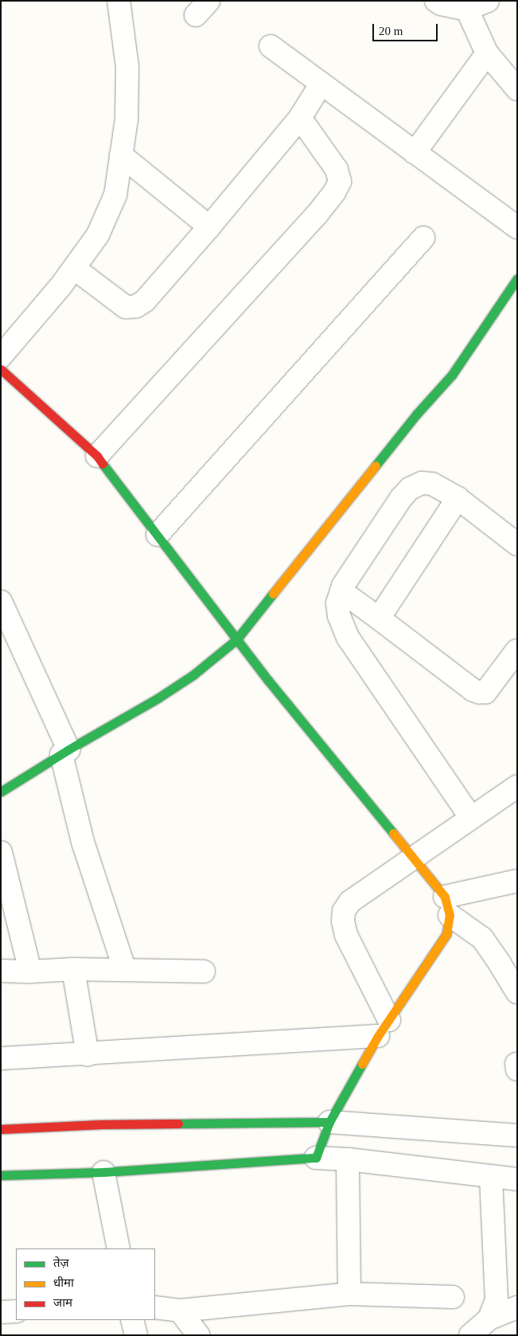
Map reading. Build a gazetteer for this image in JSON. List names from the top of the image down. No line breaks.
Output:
{"legend":["तेज़","धीमा","जाम"],"scale_bar":"20 m"}
